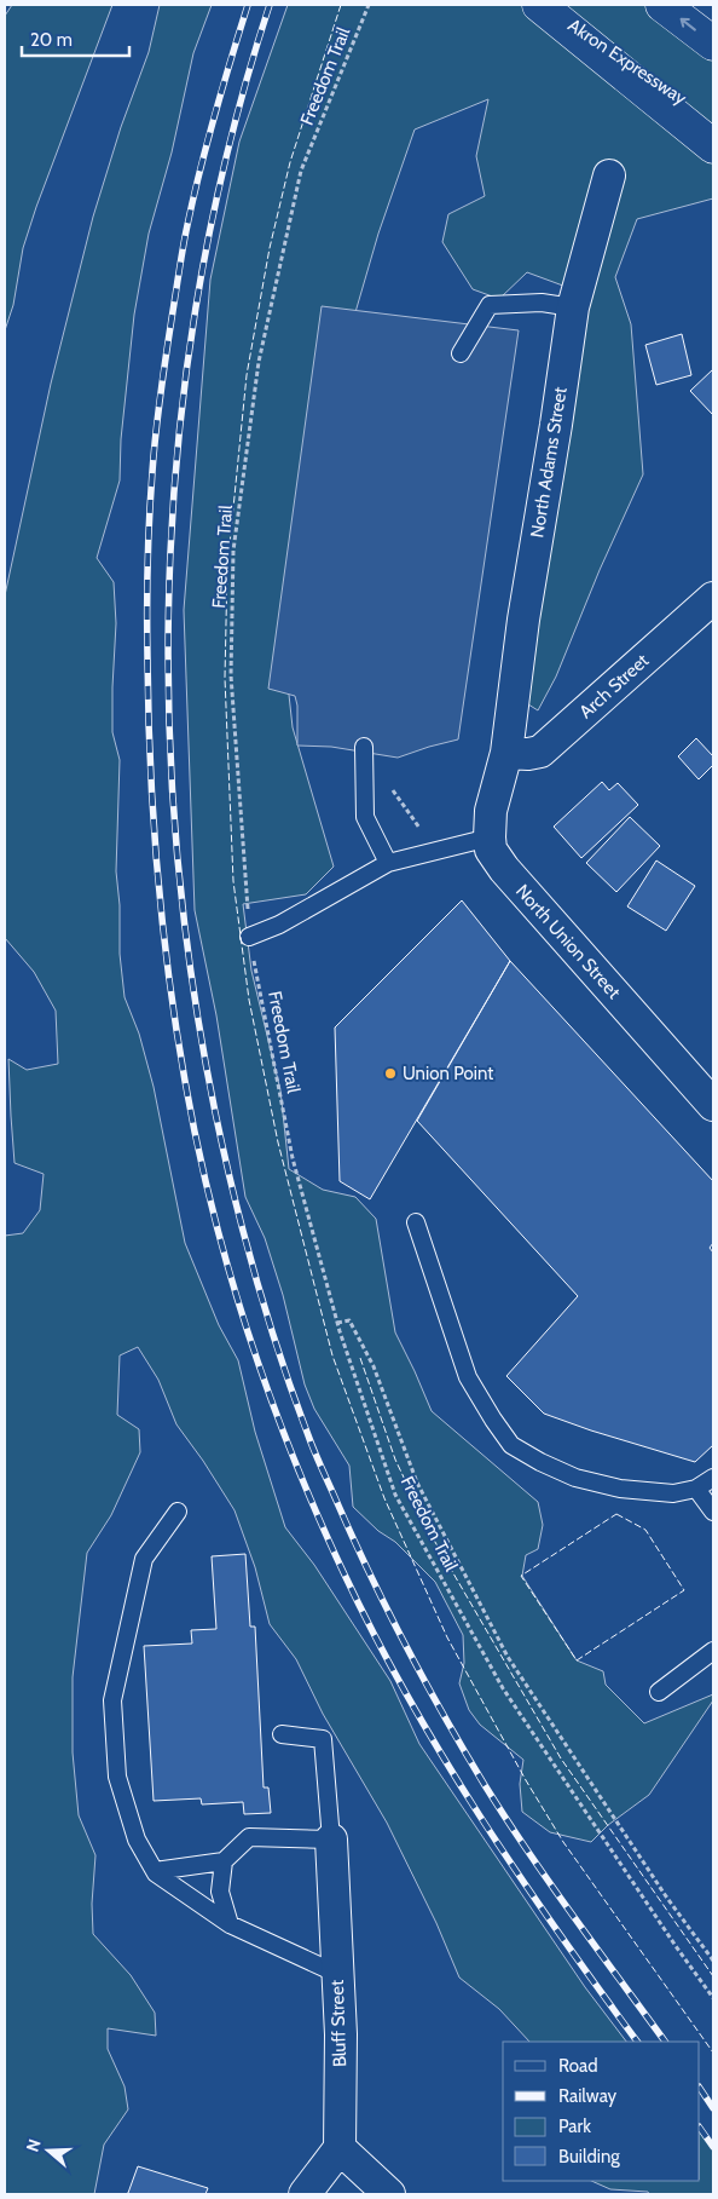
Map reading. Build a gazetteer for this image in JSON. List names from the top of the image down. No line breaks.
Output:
{"streets":{"highway":["Akron Expressway"],"street":["North Adams Street","Arch Street","North Union Street","Bluff Street"],"path":["Freedom Trail"]},"crossings":[["North Adams Street","Arch Street"]],"places":["Union Point"],"legend":["Road","Railway","Park","Building"],"scale_bar":"20 m","north":"left"}
